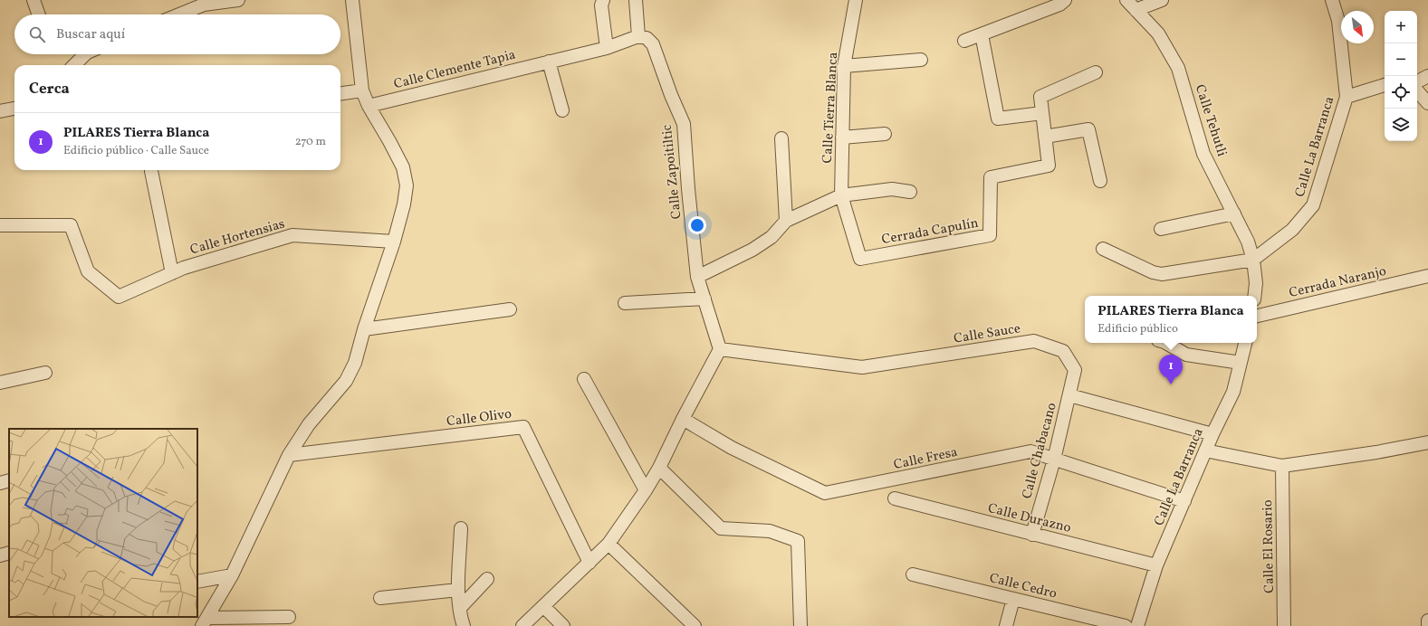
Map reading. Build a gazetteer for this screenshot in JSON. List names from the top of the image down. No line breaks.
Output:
{"streets":{"street":["Calle Clemente Tapia","Calle Tierra Blanca","Calle Tehutli","Calle La Barranca","Calle Zapoitiltic","Cerrada Capulín","Calle Hortensias","Cerrada Naranjo","Calle Sauce","Calle Olivo","Calle Chabacano","Calle Fresa","Calle Durazno","Calle El Rosario","Calle Cedro"]},"crossings":[["Calle Tierra Blanca","Cerrada Capulín"],["Calle Tehutli","Calle La Barranca"],["Calle La Barranca","Calle Fresa"],["Calle La Barranca","Calle Durazno"],["Calle Zapoitiltic","Calle Sauce"],["Calle Sauce","Calle Chabacano"],["Calle Chabacano","Calle Fresa"],["Calle Chabacano","Calle Durazno"]],"north":"bottom right","page":{"map_buttons":["+","−"],"search":"Buscar aquí","heading":"Cerca","list":[{"mark":"1","name":"PILARES Tierra Blanca","note":"Edificio público · Calle Sauce","value":"270 m"}],"popup":["PILARES Tierra Blanca","Edificio público"],"pins":"1"}}
